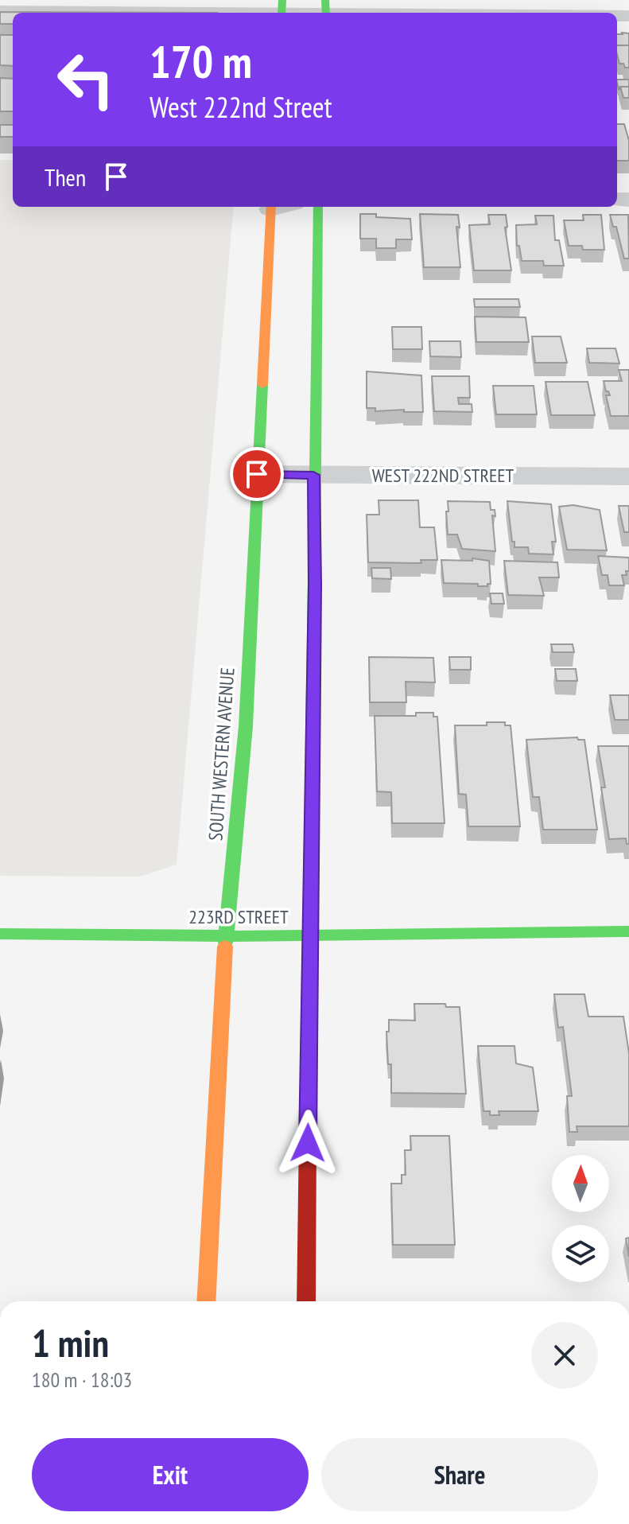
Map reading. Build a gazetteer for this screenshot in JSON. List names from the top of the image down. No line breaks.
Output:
{"streets":{"main road":["SOUTH WESTERN AVENUE","223RD STREET"],"street":["WEST 222ND STREET"]},"crossings":[["WEST 222ND STREET","SOUTH WESTERN AVENUE"],["SOUTH WESTERN AVENUE","223RD STREET"]],"north":"top","page":{"turn":["170 m","West 222nd Street"],"then":"Then","heading":["1 min","180 m · 18:03"],"buttons":["Exit","Share"]}}
